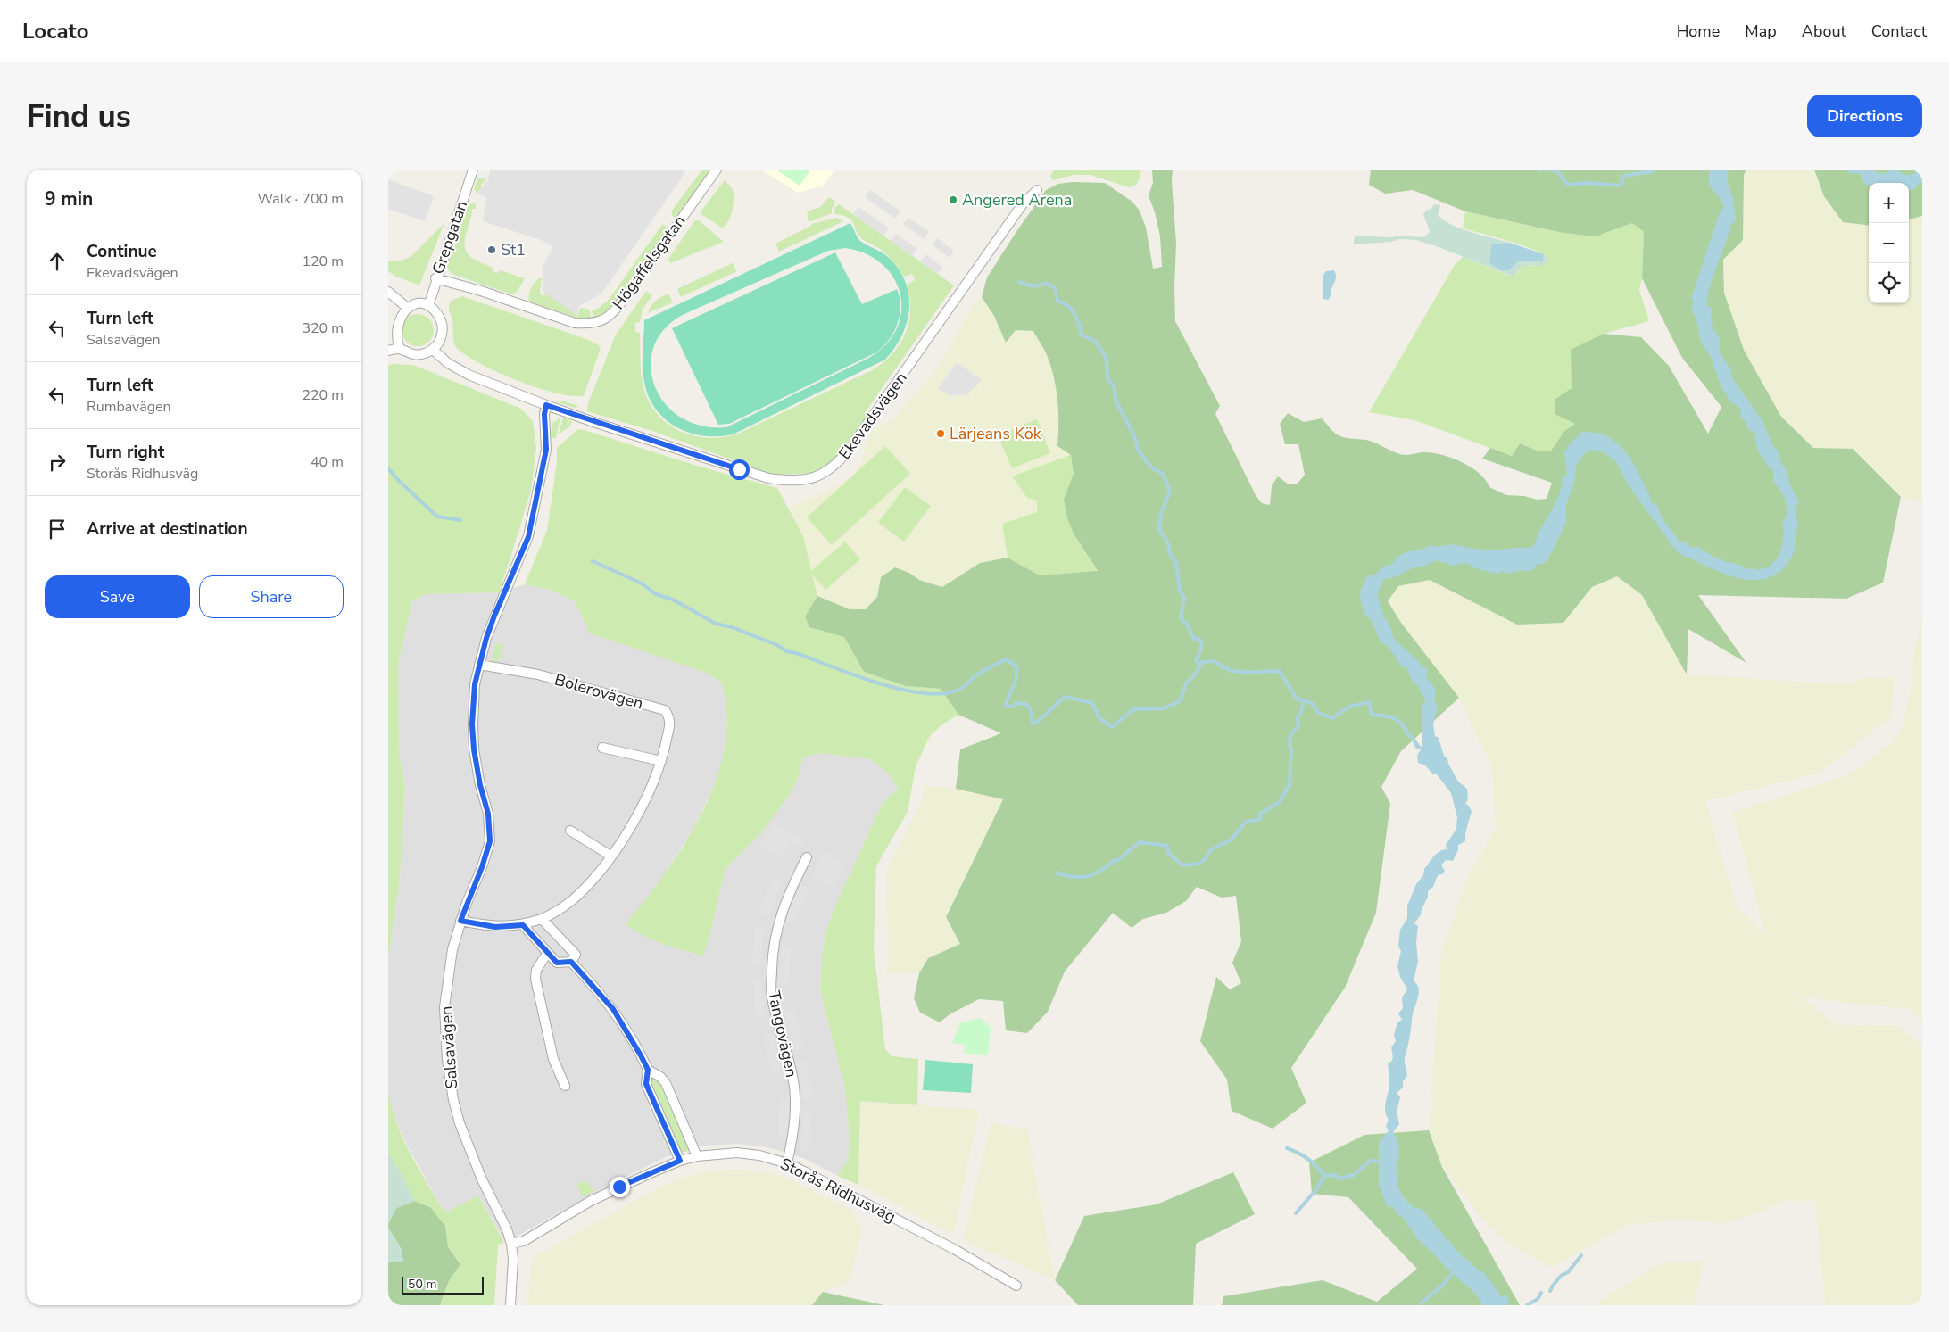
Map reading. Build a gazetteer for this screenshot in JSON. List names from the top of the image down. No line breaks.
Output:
{"streets":{"street":["Grepgatan","Högaffelsgatan","Ekevadsvägen","Bolerovägen","Tangovägen","Salsavägen","Storås Ridhusväg"]},"crossings":[["Grepgatan","Högaffelsgatan"],["Grepgatan","Ekevadsvägen"],["Ekevadsvägen","Salsavägen"],["Bolerovägen","Salsavägen"],["Tangovägen","Storås Ridhusväg"],["Salsavägen","Storås Ridhusväg"]],"places":["Angered Arena","St1","Lärjeans Kök"],"scale_bar":"50 m","page":{"header":"Locato","nav":["Home","Map","About","Contact"],"buttons":["Directions",["Save","Share"]],"title":"Find us","heading":["9 min","Walk · 700 m"],"map_buttons":["+","−"],"list":[["Continue","Ekevadsvägen","120 m"],["Turn left","Salsavägen","320 m"],["Turn left","Rumbavägen","220 m"],["Turn right","Storås Ridhusväg","40 m"],"Arrive at destination"],"scale":"50 m"}}
